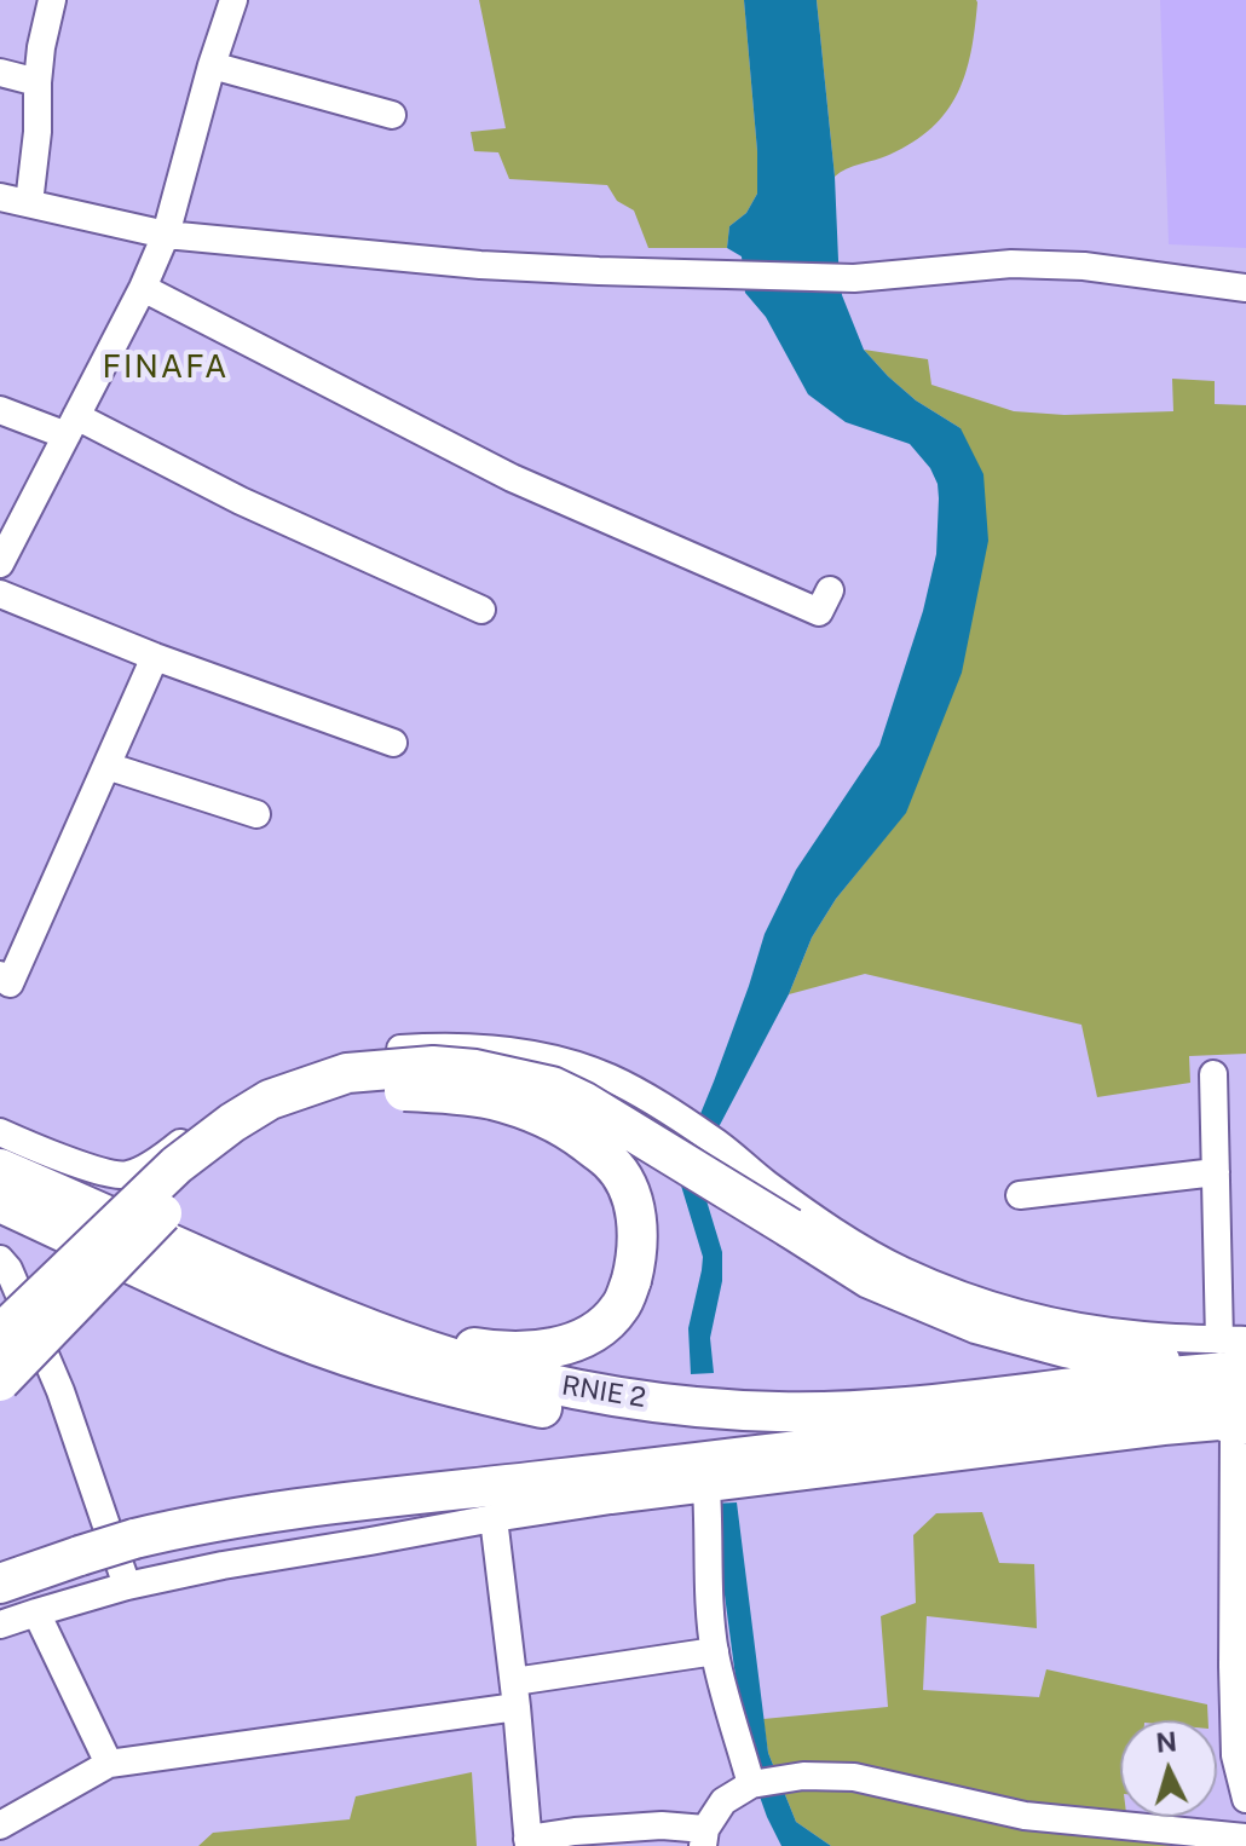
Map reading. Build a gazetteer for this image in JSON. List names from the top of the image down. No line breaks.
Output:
{"streets":{"highway":["RNIE 2"]},"districts":["FINAFA"],"north":"top"}
